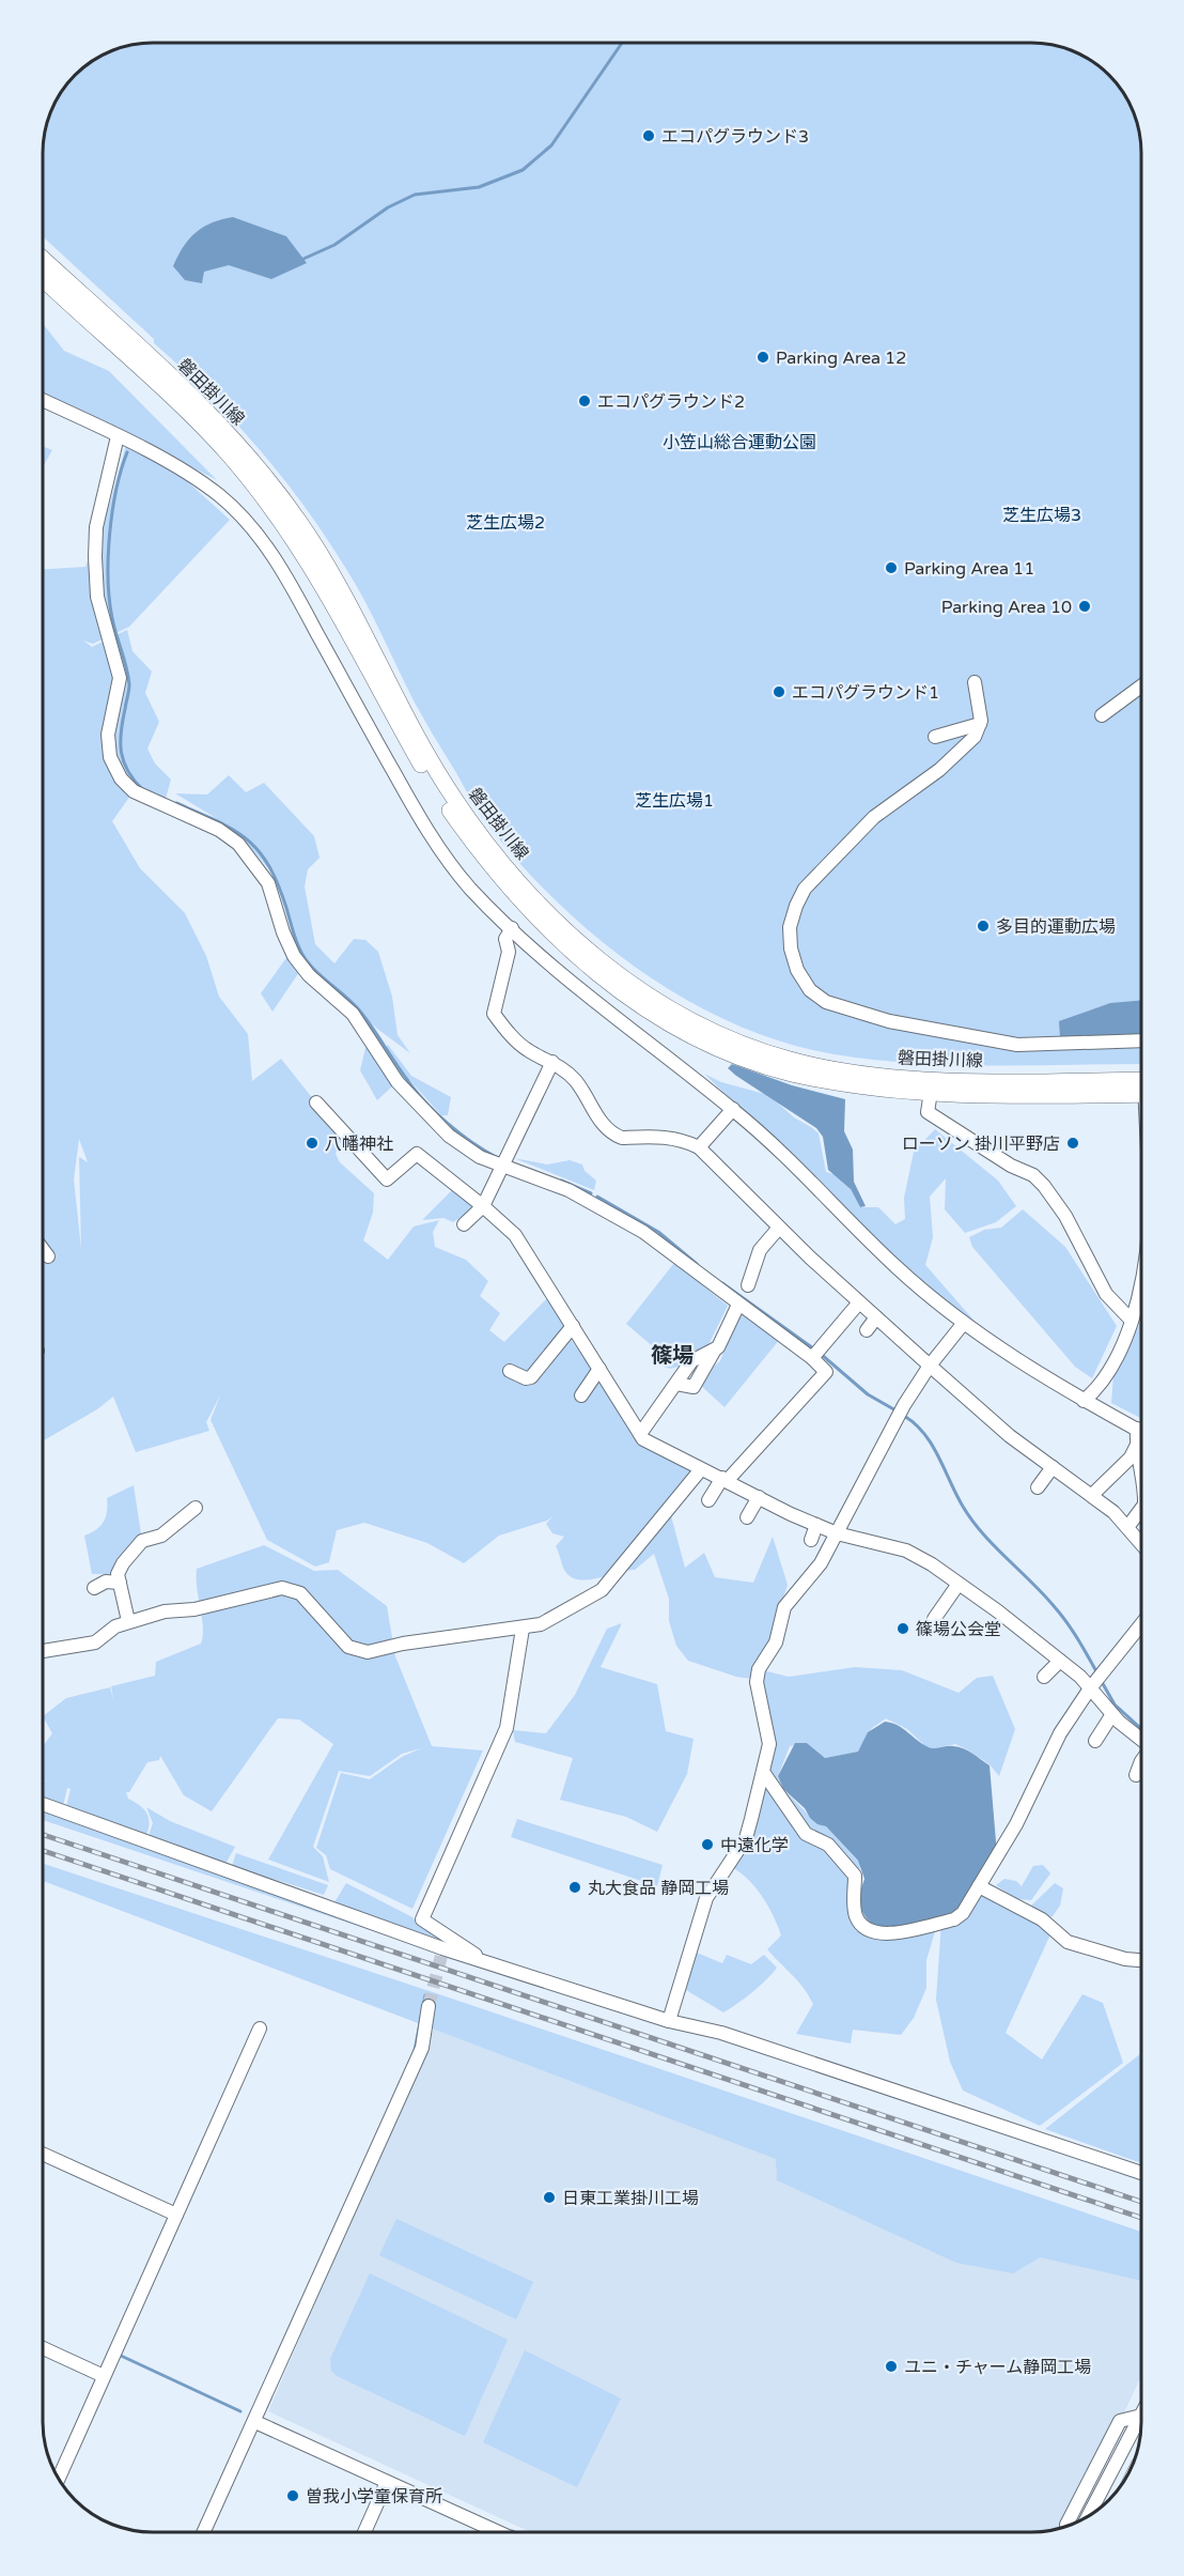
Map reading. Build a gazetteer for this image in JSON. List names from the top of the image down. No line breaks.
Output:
{"streets":{"main road":["磐田掛川線"]},"districts":["篠場"],"parks":["小笠山総合運動公園","芝生広場3","芝生広場2","芝生広場1"],"places":["エコパグラウンド3","Parking Area 12","エコパグラウンド2","Parking Area 11","Parking Area 10","エコパグラウンド1","多目的運動広場","八幡神社","ローソン 掛川平野店","篠場公会堂","中遠化学","丸大食品 静岡工場","日東工業掛川工場","ユニ・チャーム静岡工場","曽我小学童保育所"]}
